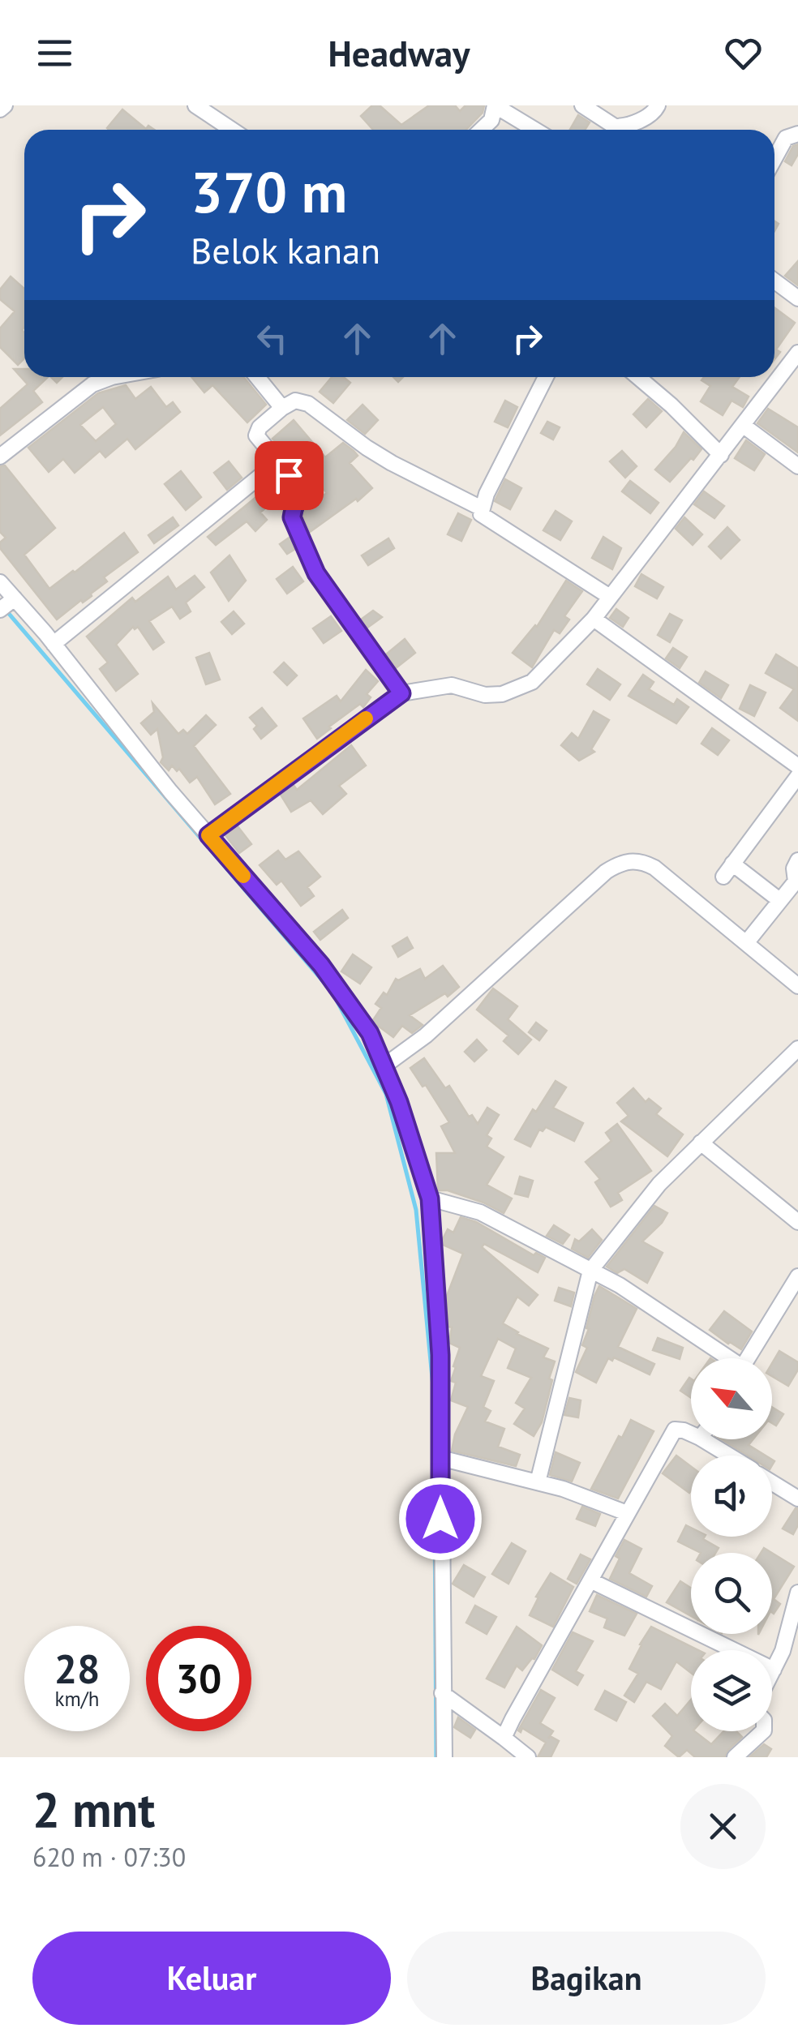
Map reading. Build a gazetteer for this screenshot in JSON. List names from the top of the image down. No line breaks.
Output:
{"north":"top left","page":{"header":"Headway","turn":["370 m","Belok kanan"],"speed":"28 km/h","limit":"30","heading":["2 mnt","620 m · 07:30"],"buttons":["Keluar","Bagikan"]}}
